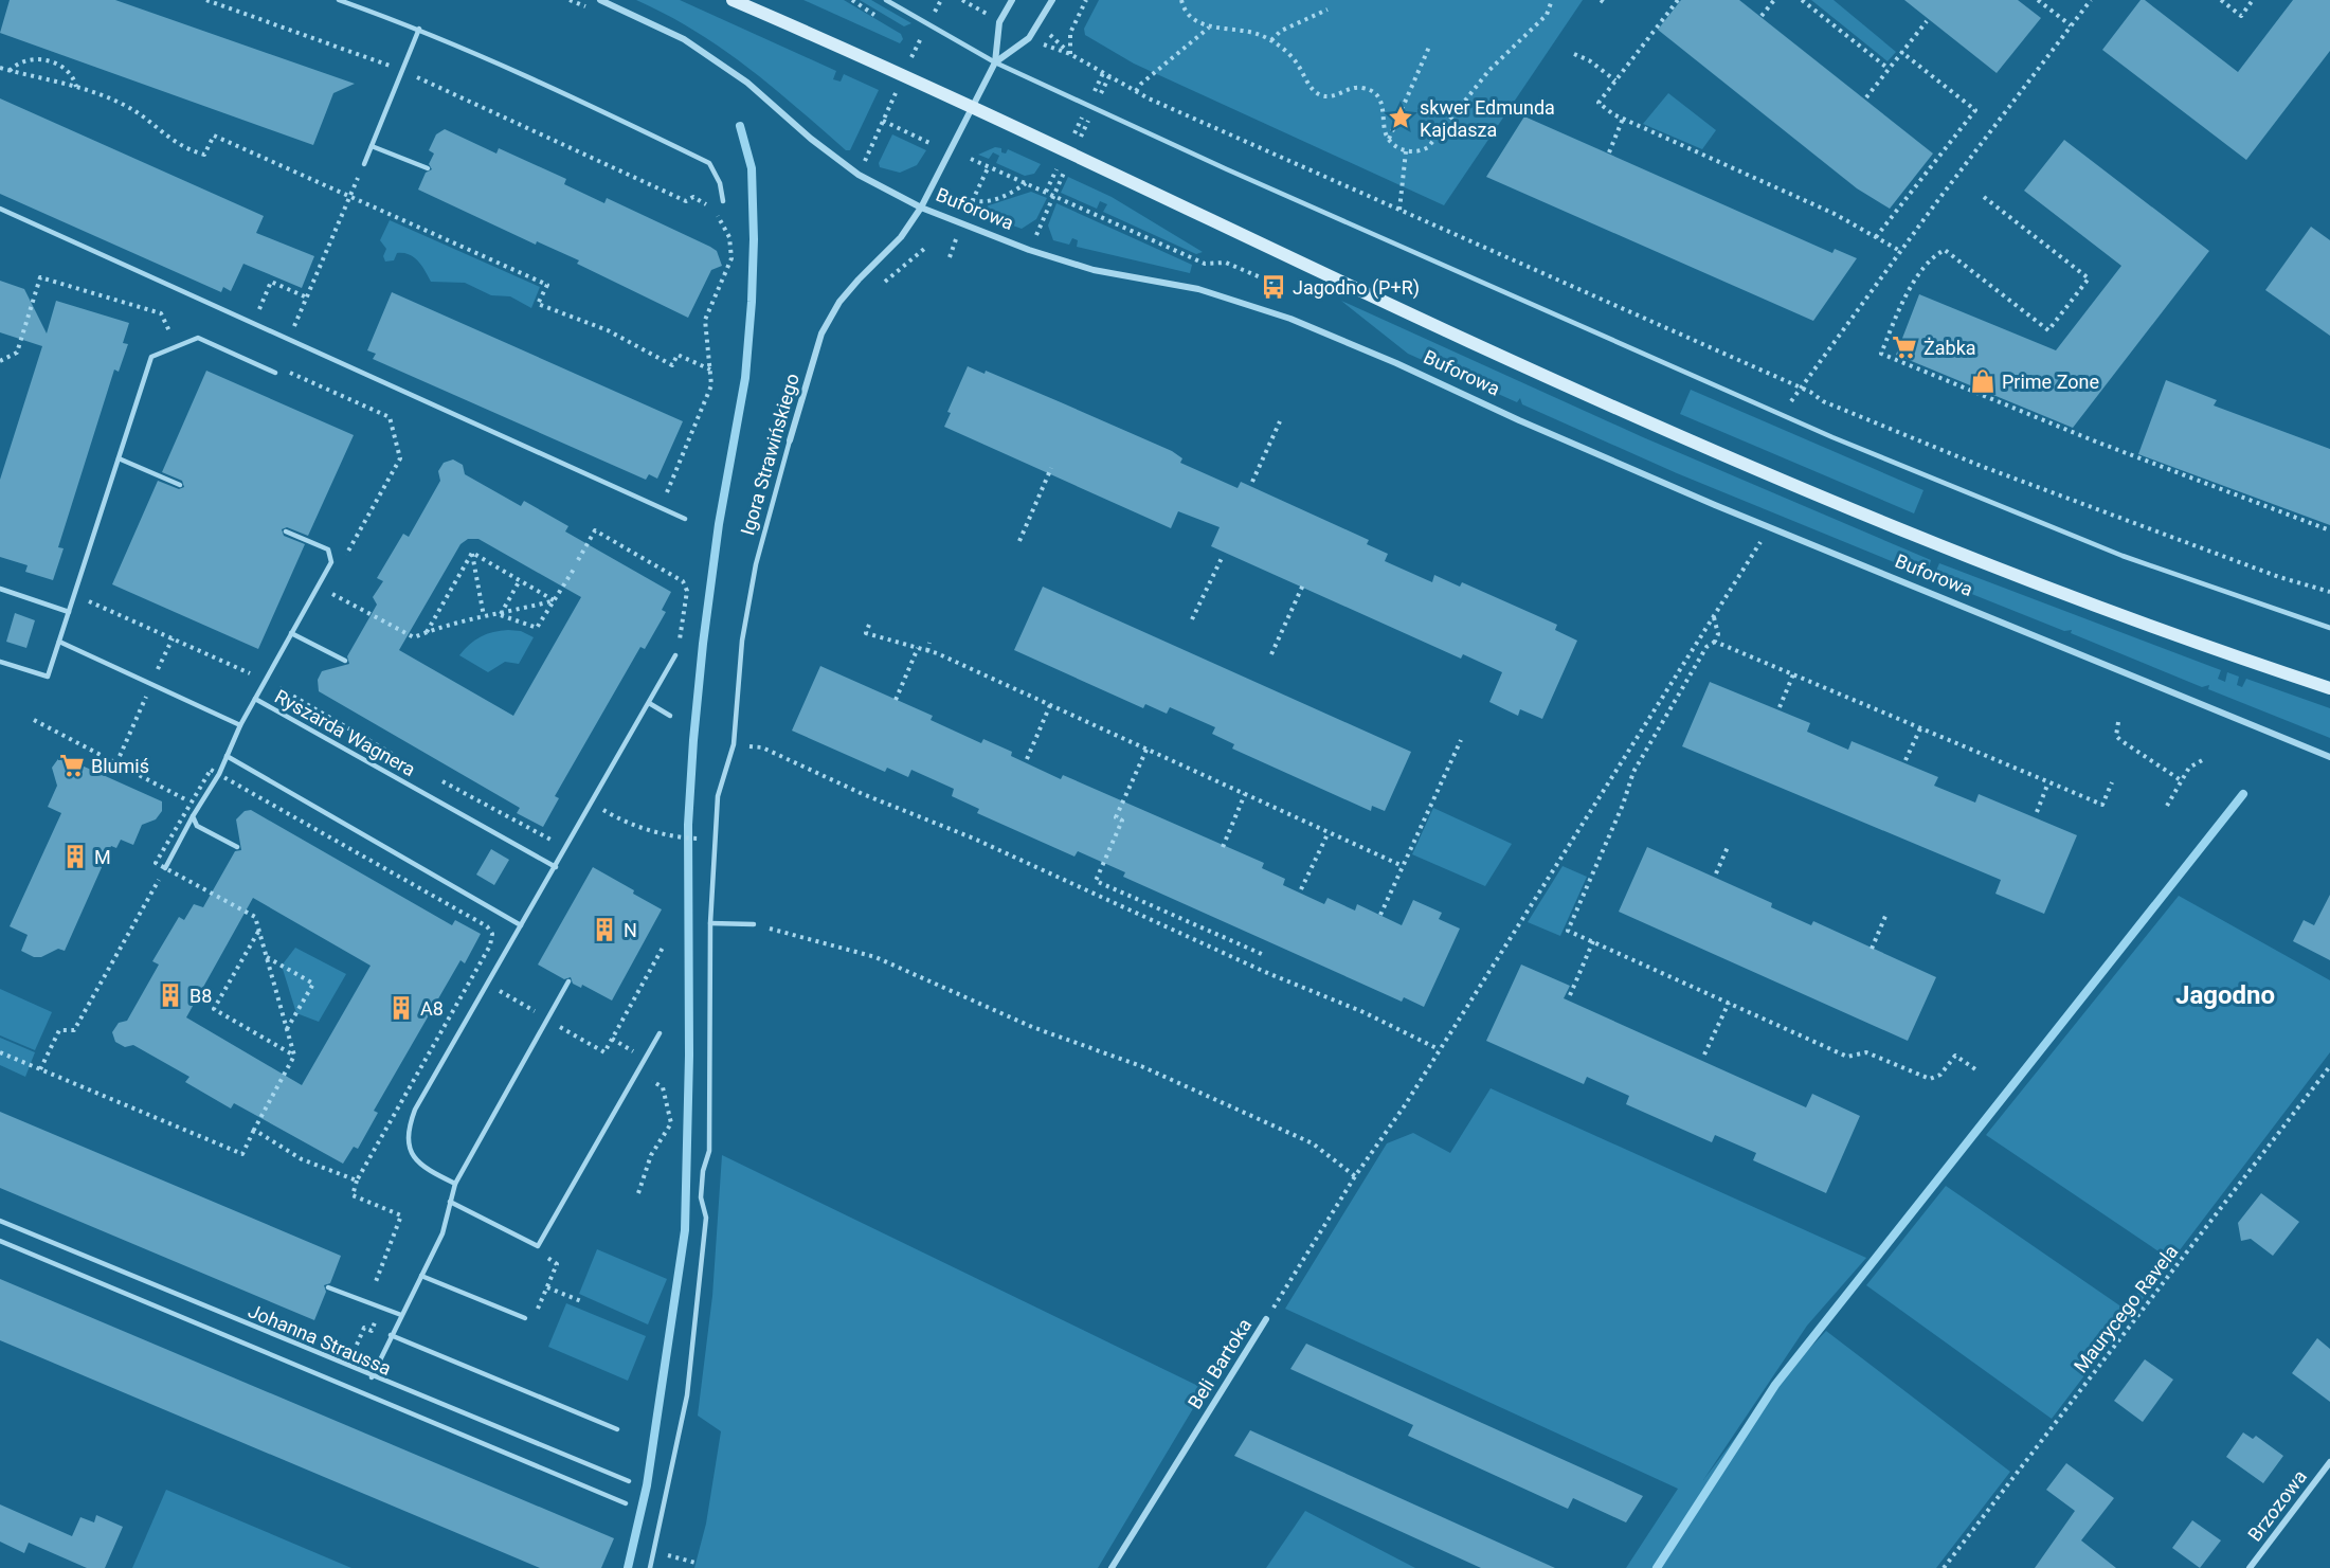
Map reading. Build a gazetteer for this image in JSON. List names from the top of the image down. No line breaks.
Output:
{"streets":{"main road":["Buforowa"],"street":["Igora Strawińskiego","Beli Bartoka","Brzozowa"],"lane":["Ryszarda Wagnera","Johanna Straussa"],"path":["Maurycego Ravela"]},"crossings":[["Buforowa","Igora Strawińskiego"],["Buforowa","Beli Bartoka"]],"districts":["Jagodno"],"places":{"place":["skwer Edmunda Kajdasza"],"bus stop":["Jagodno (P+R)"],"supermarket":["Żabka","Blumiś"],"shop":["Prime Zone"],"building":["M","N","B8","A8"]}}
